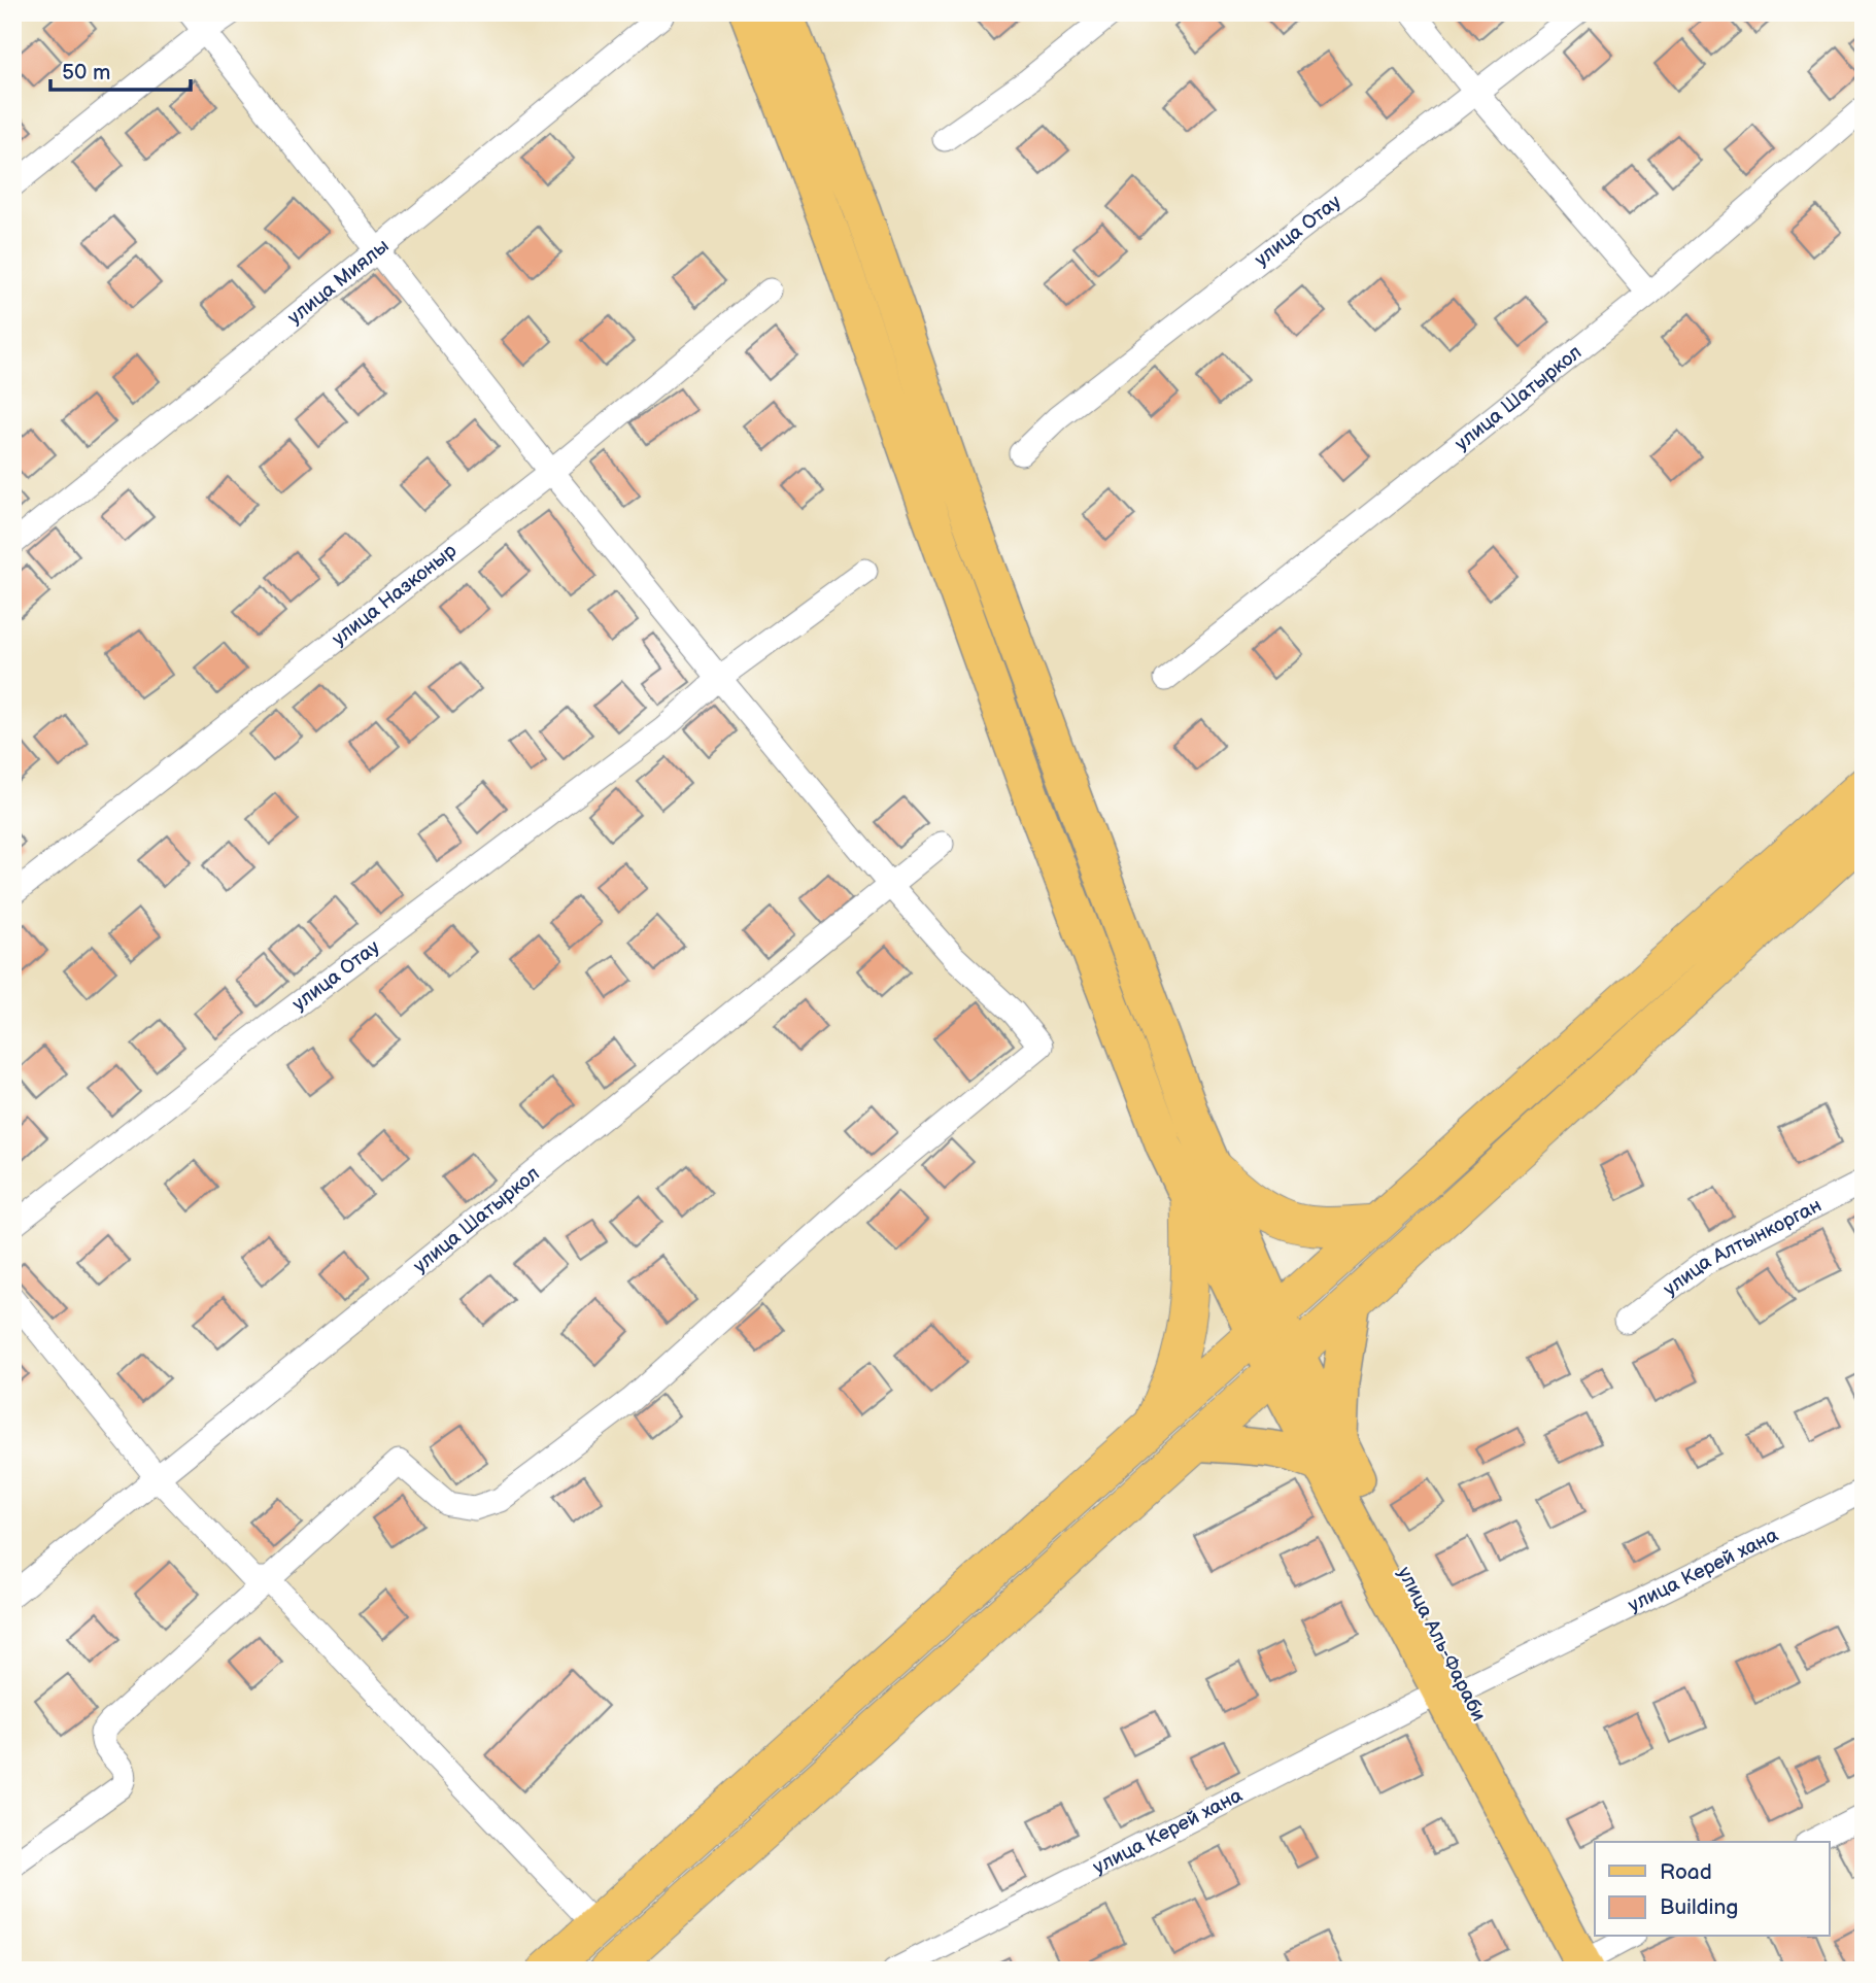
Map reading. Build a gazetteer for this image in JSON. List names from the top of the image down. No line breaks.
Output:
{"streets":{"main road":["улица Аль-Фараби"],"street":["улица Отау","улица Миялы","улица Шатыркол","улица Назконыр","улица Алтынкорган","улица Керей хана"]},"crossings":[["улица Керей хана","улица Аль-Фараби"]],"legend":["Road","Building"],"scale_bar":"50 m"}
